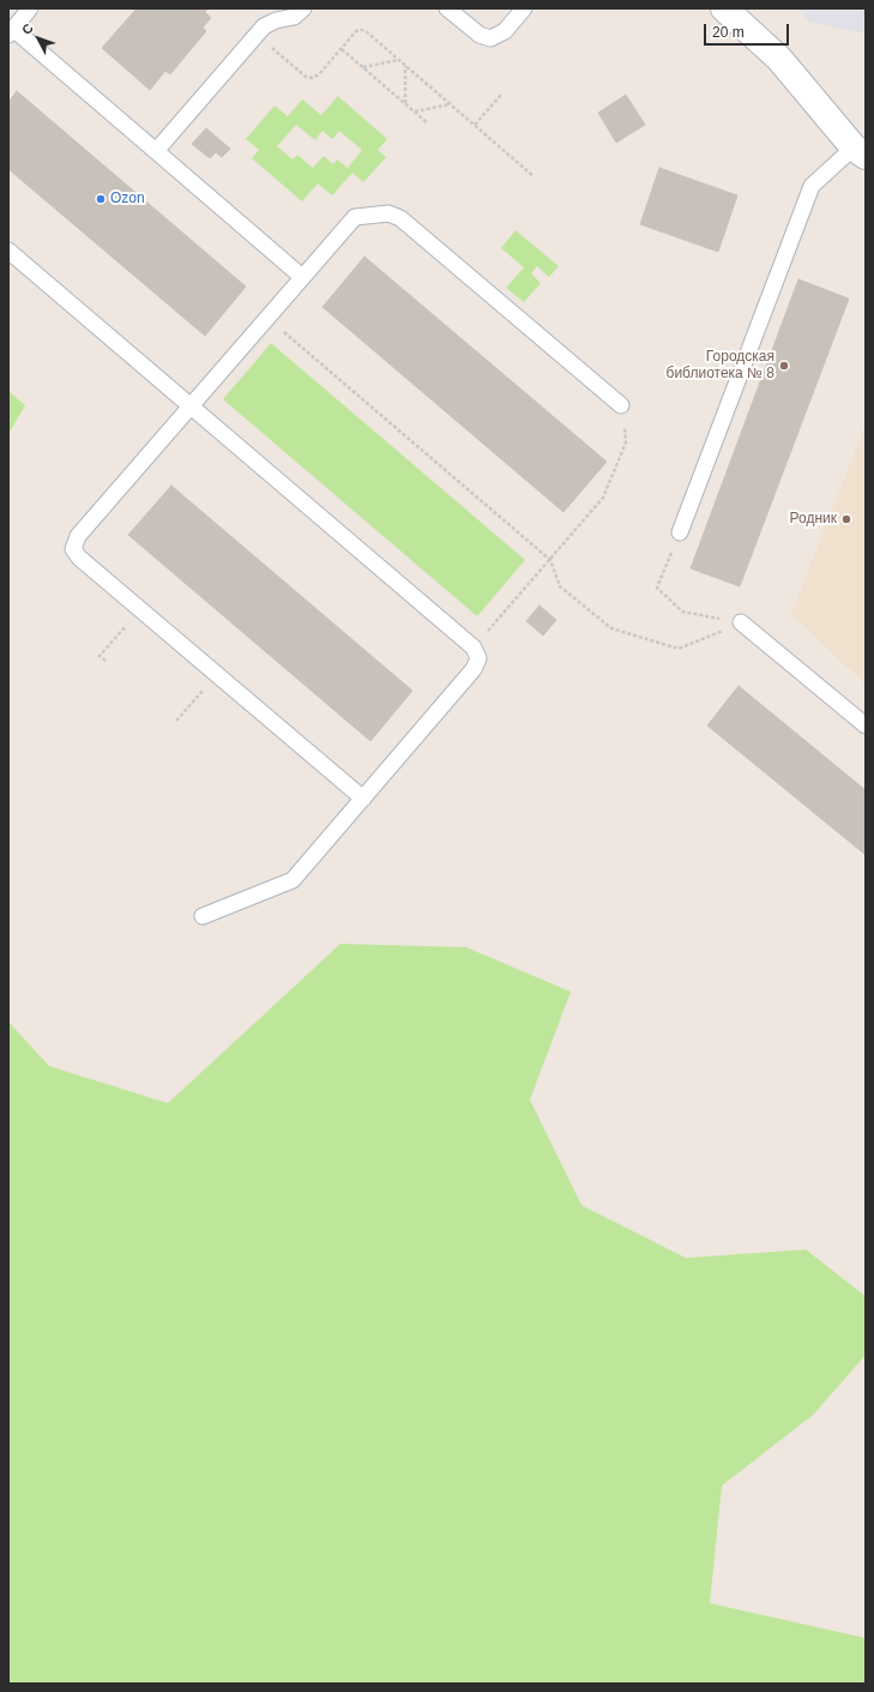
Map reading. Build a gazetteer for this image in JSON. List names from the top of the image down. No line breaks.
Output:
{"places":["Ozon","Городская библиотека № 8","Родник"],"scale_bar":"20 m","north":"top left"}
